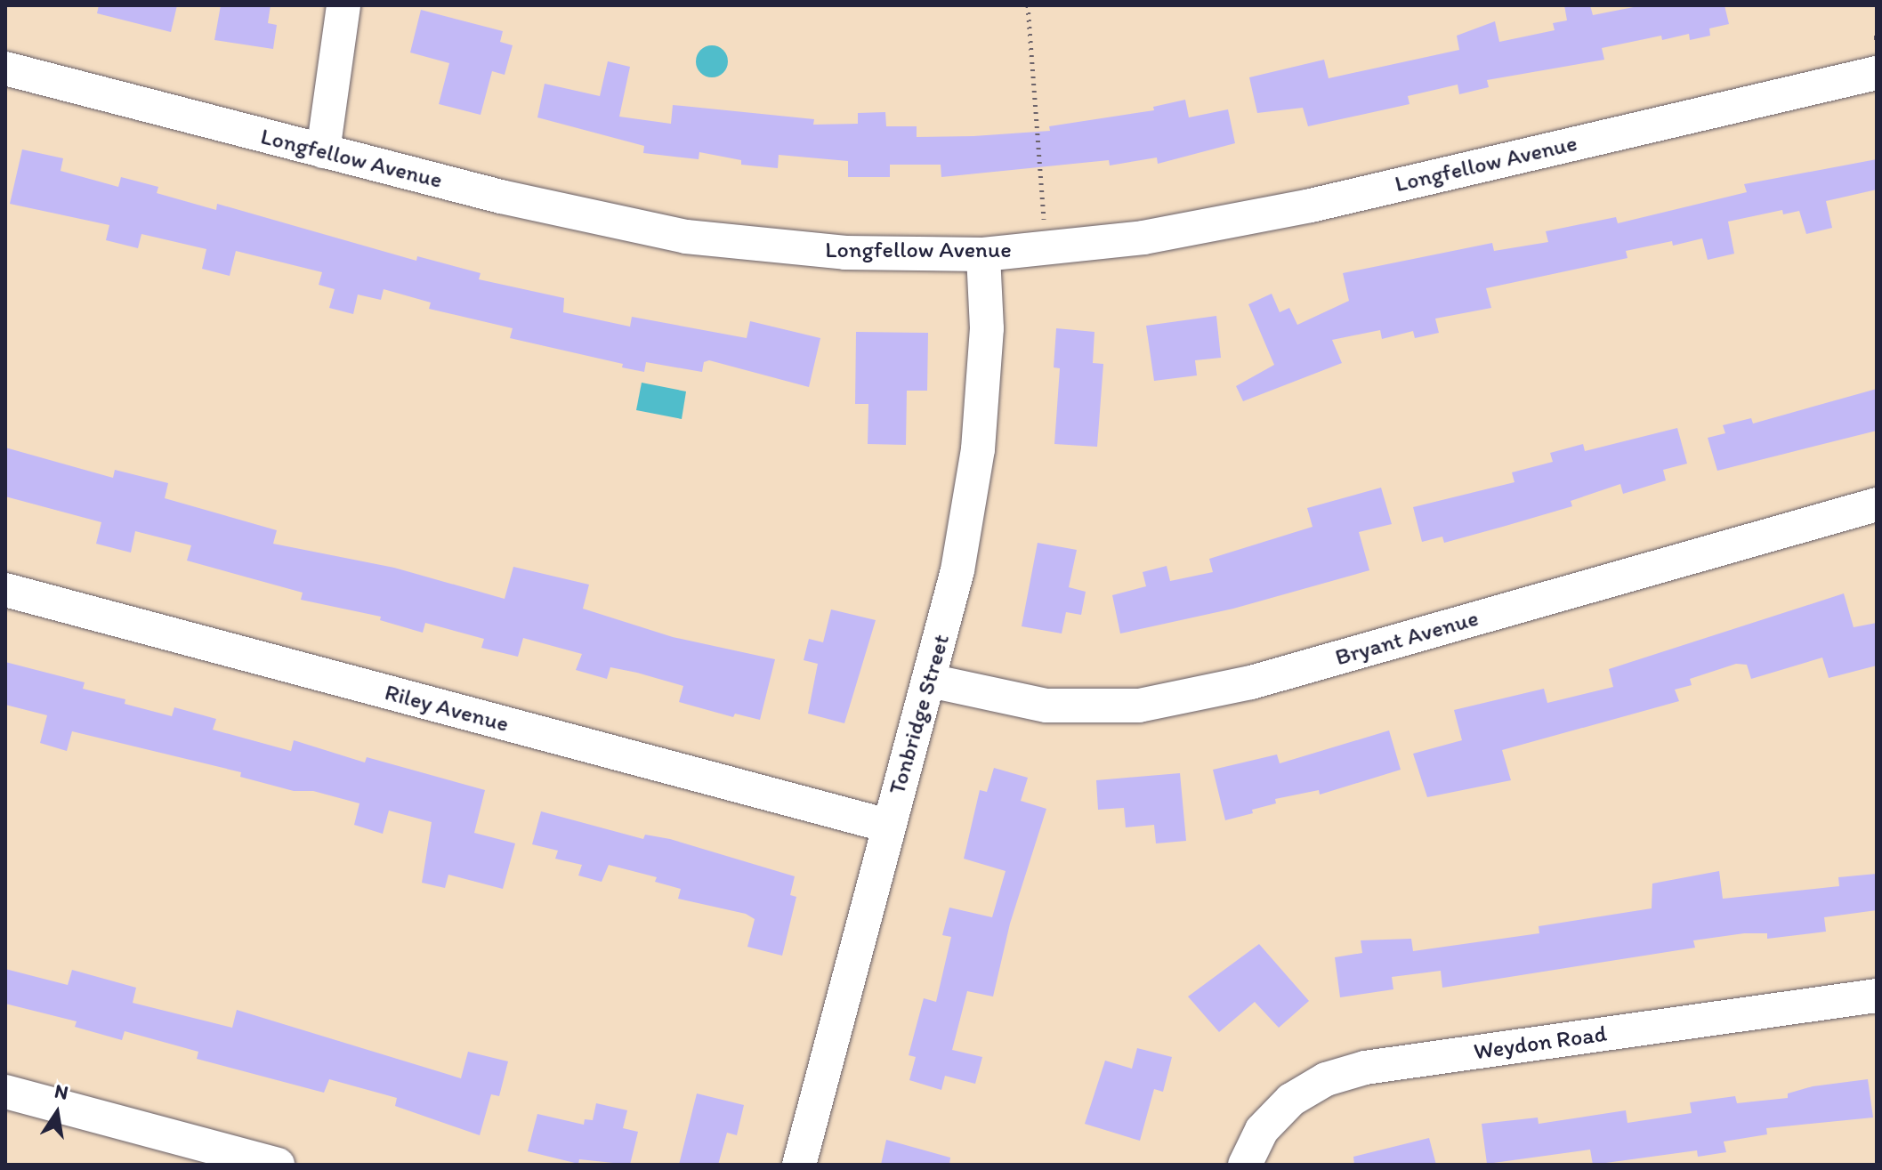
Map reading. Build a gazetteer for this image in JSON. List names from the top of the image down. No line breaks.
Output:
{"streets":{"street":["Longfellow Avenue","Bryant Avenue","Riley Avenue","Tonbridge Street","Weydon Road"]},"crossings":[["Longfellow Avenue","Tonbridge Street"],["Bryant Avenue","Tonbridge Street"],["Riley Avenue","Tonbridge Street"]],"north":"top"}
